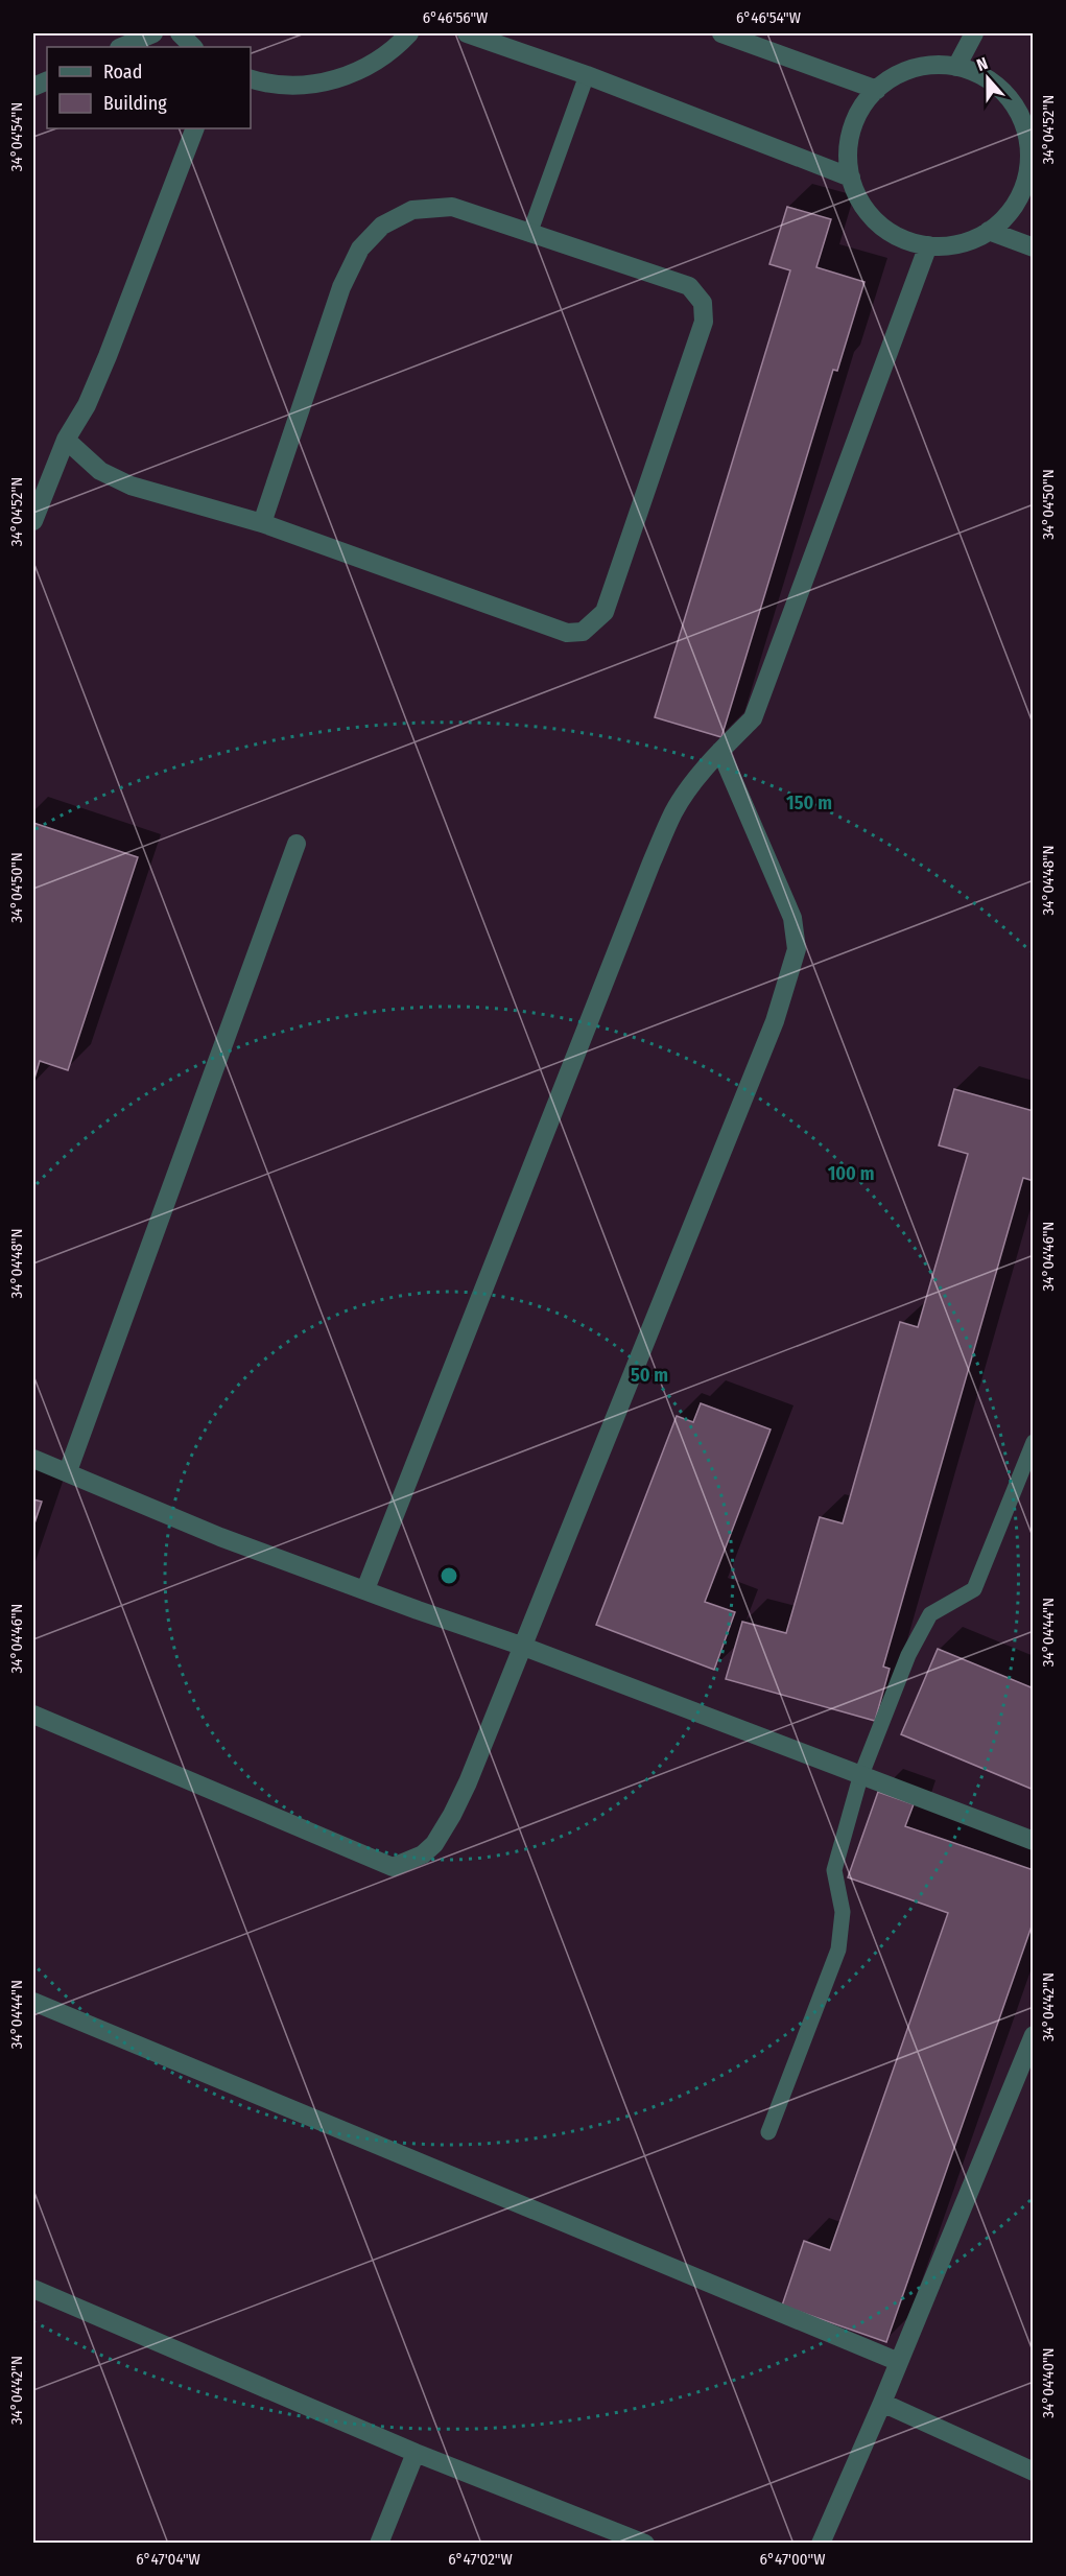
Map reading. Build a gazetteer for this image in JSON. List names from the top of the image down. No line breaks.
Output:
{"legend":["Road","Building"],"north":"top","coordinates":["6°46'56\"W","6°46'54\"W","34°04'52\"N","34°04'54\"N","34°04'50\"N","34°04'48\"N","34°04'46\"N","34°04'44\"N","34°04'42\"N","34°04'40\"N","6°47'04\"W","6°47'02\"W","6°47'00\"W"],"rings":["150 m","100 m","50 m"]}
